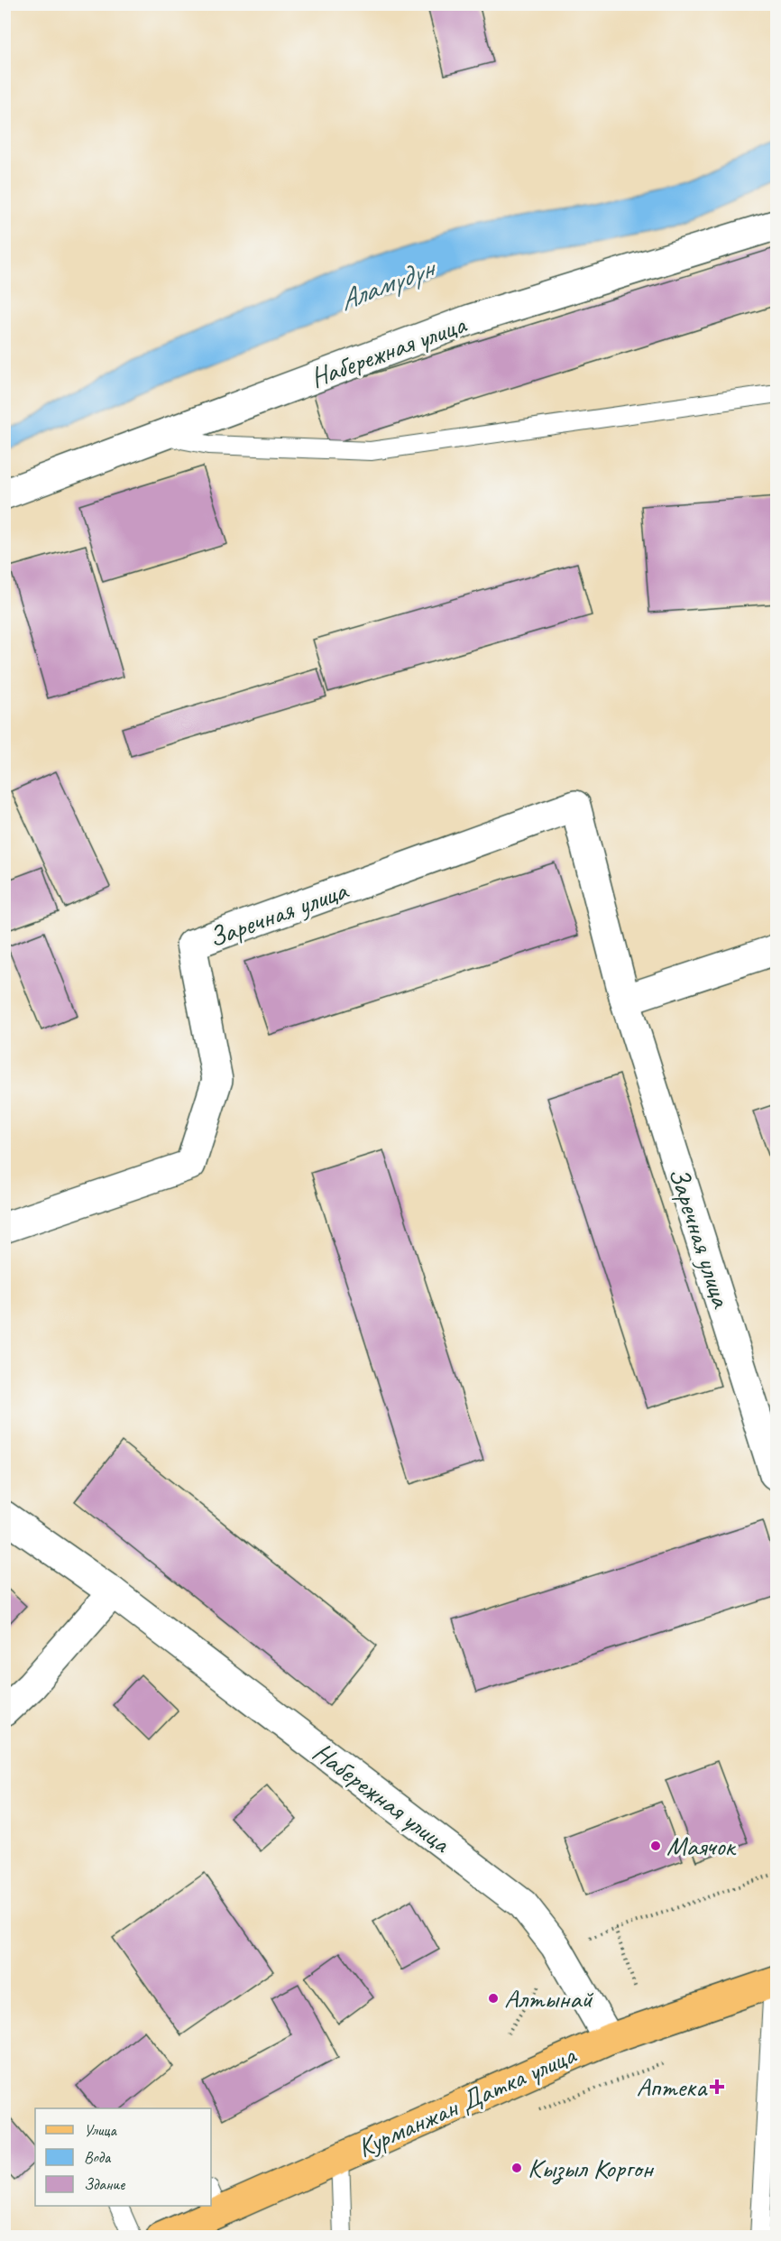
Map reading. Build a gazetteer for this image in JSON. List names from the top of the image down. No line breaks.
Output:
{"streets":{"main road":["Курманжан Датка улица"],"street":["Набережная улица","Заречная улица"]},"crossings":[["Набережная улица","Курманжан Датка улица"]],"water":["Аламүдүн"],"places":{"other":["Маячок","Алтынай","Кызыл Коргон"],"health":["Аптека"]},"legend":["Улица","Вода","Здание"]}
